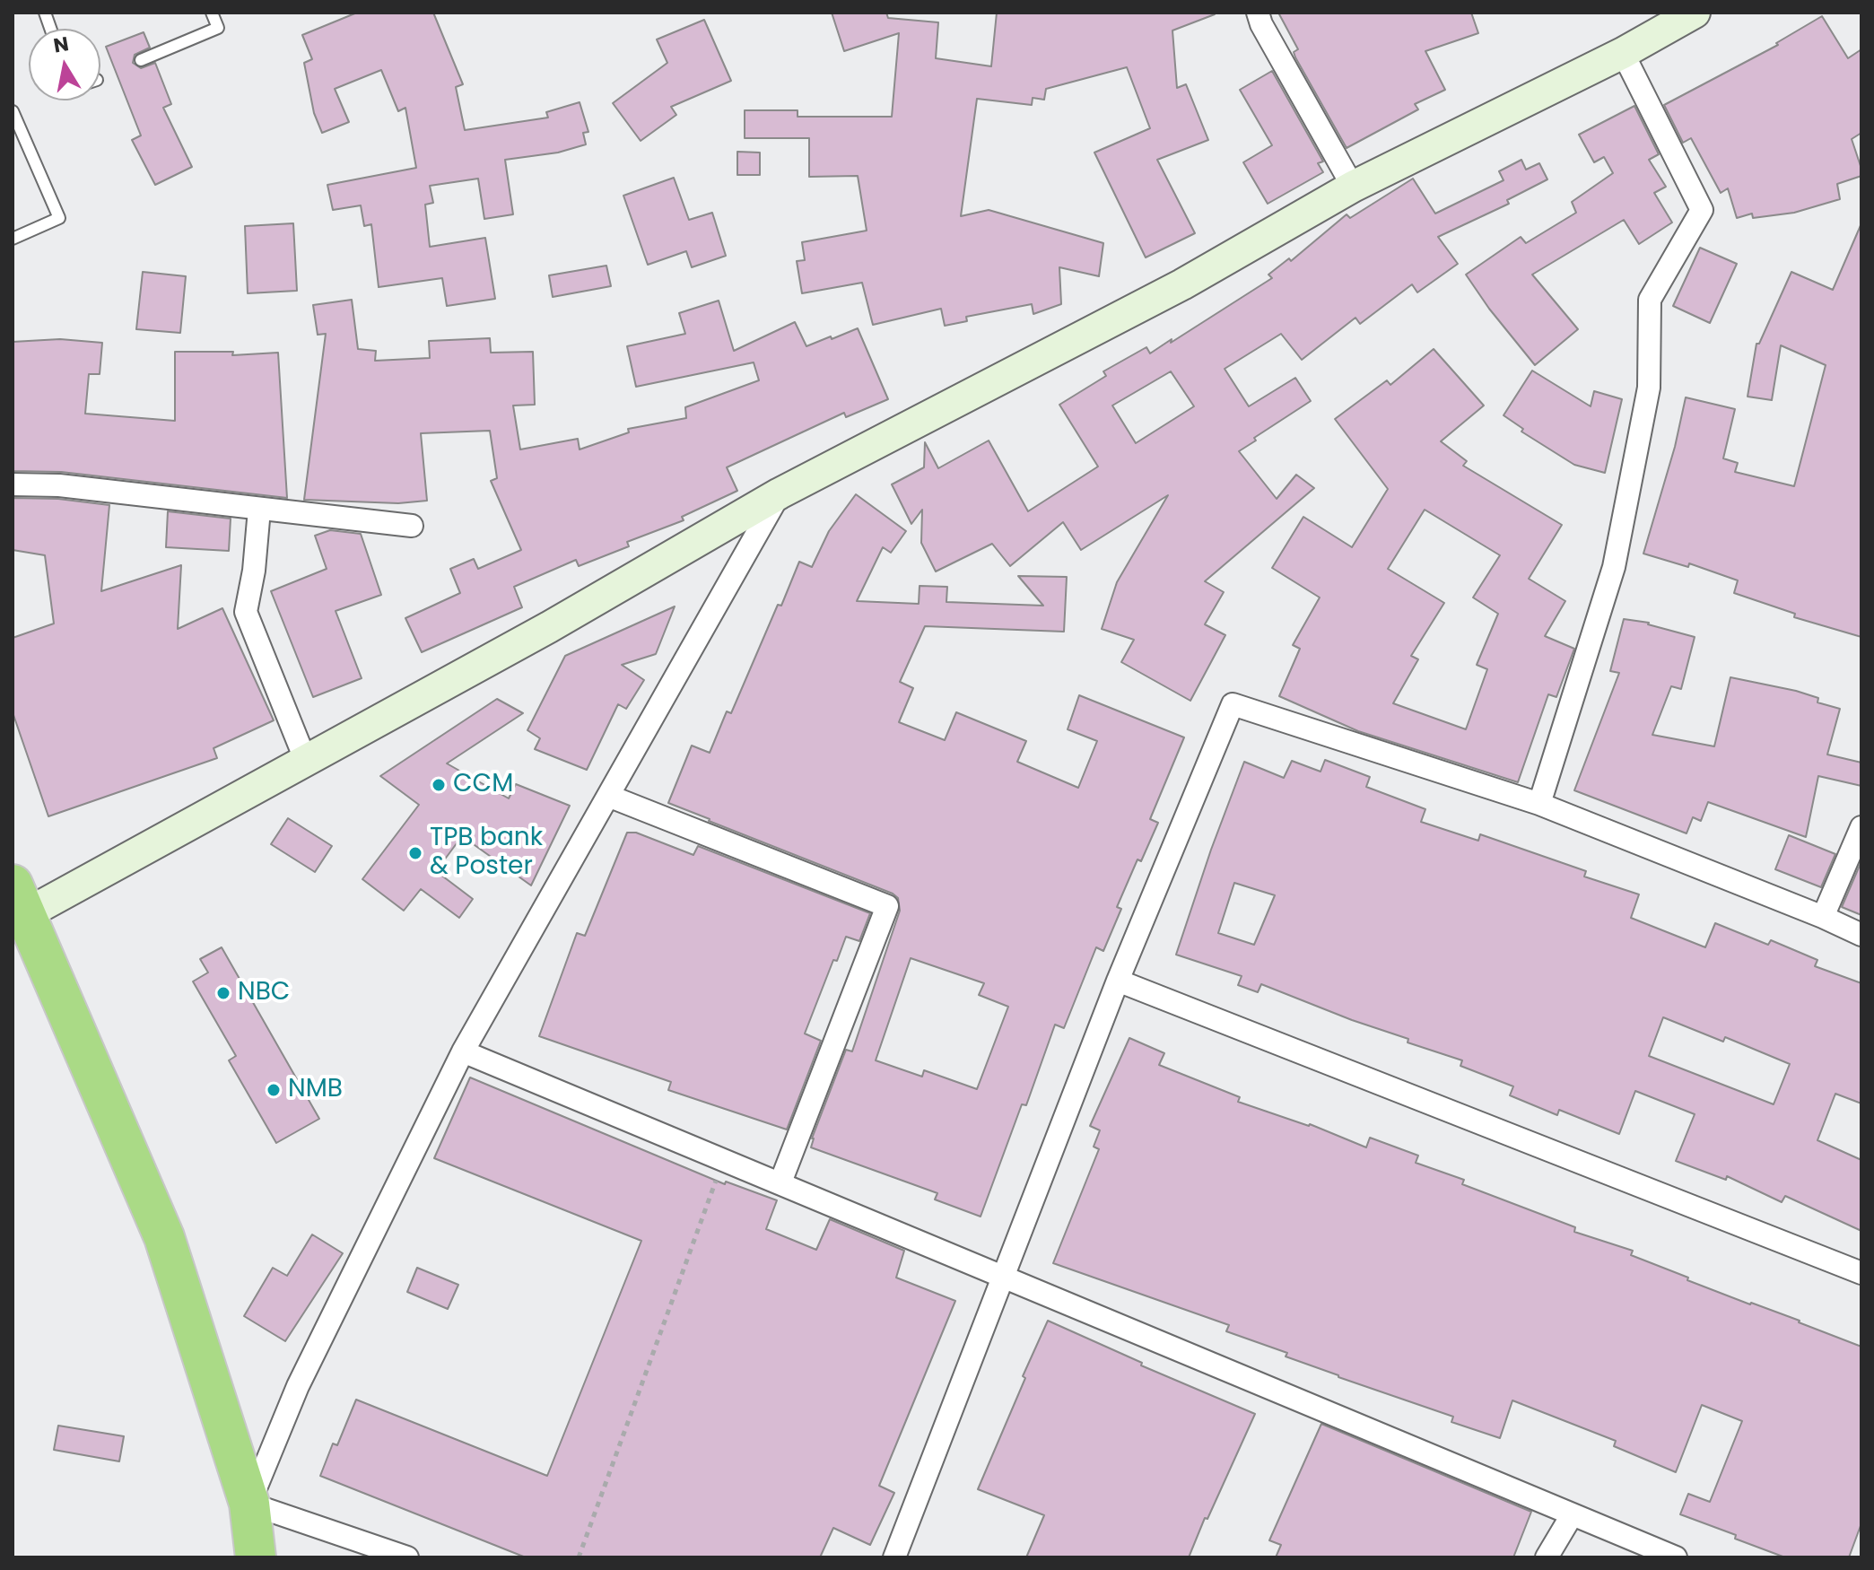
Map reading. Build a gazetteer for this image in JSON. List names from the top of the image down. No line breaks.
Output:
{"places":["CCM","TPB bank & Poster","NBC","NMB"],"north":"top"}
